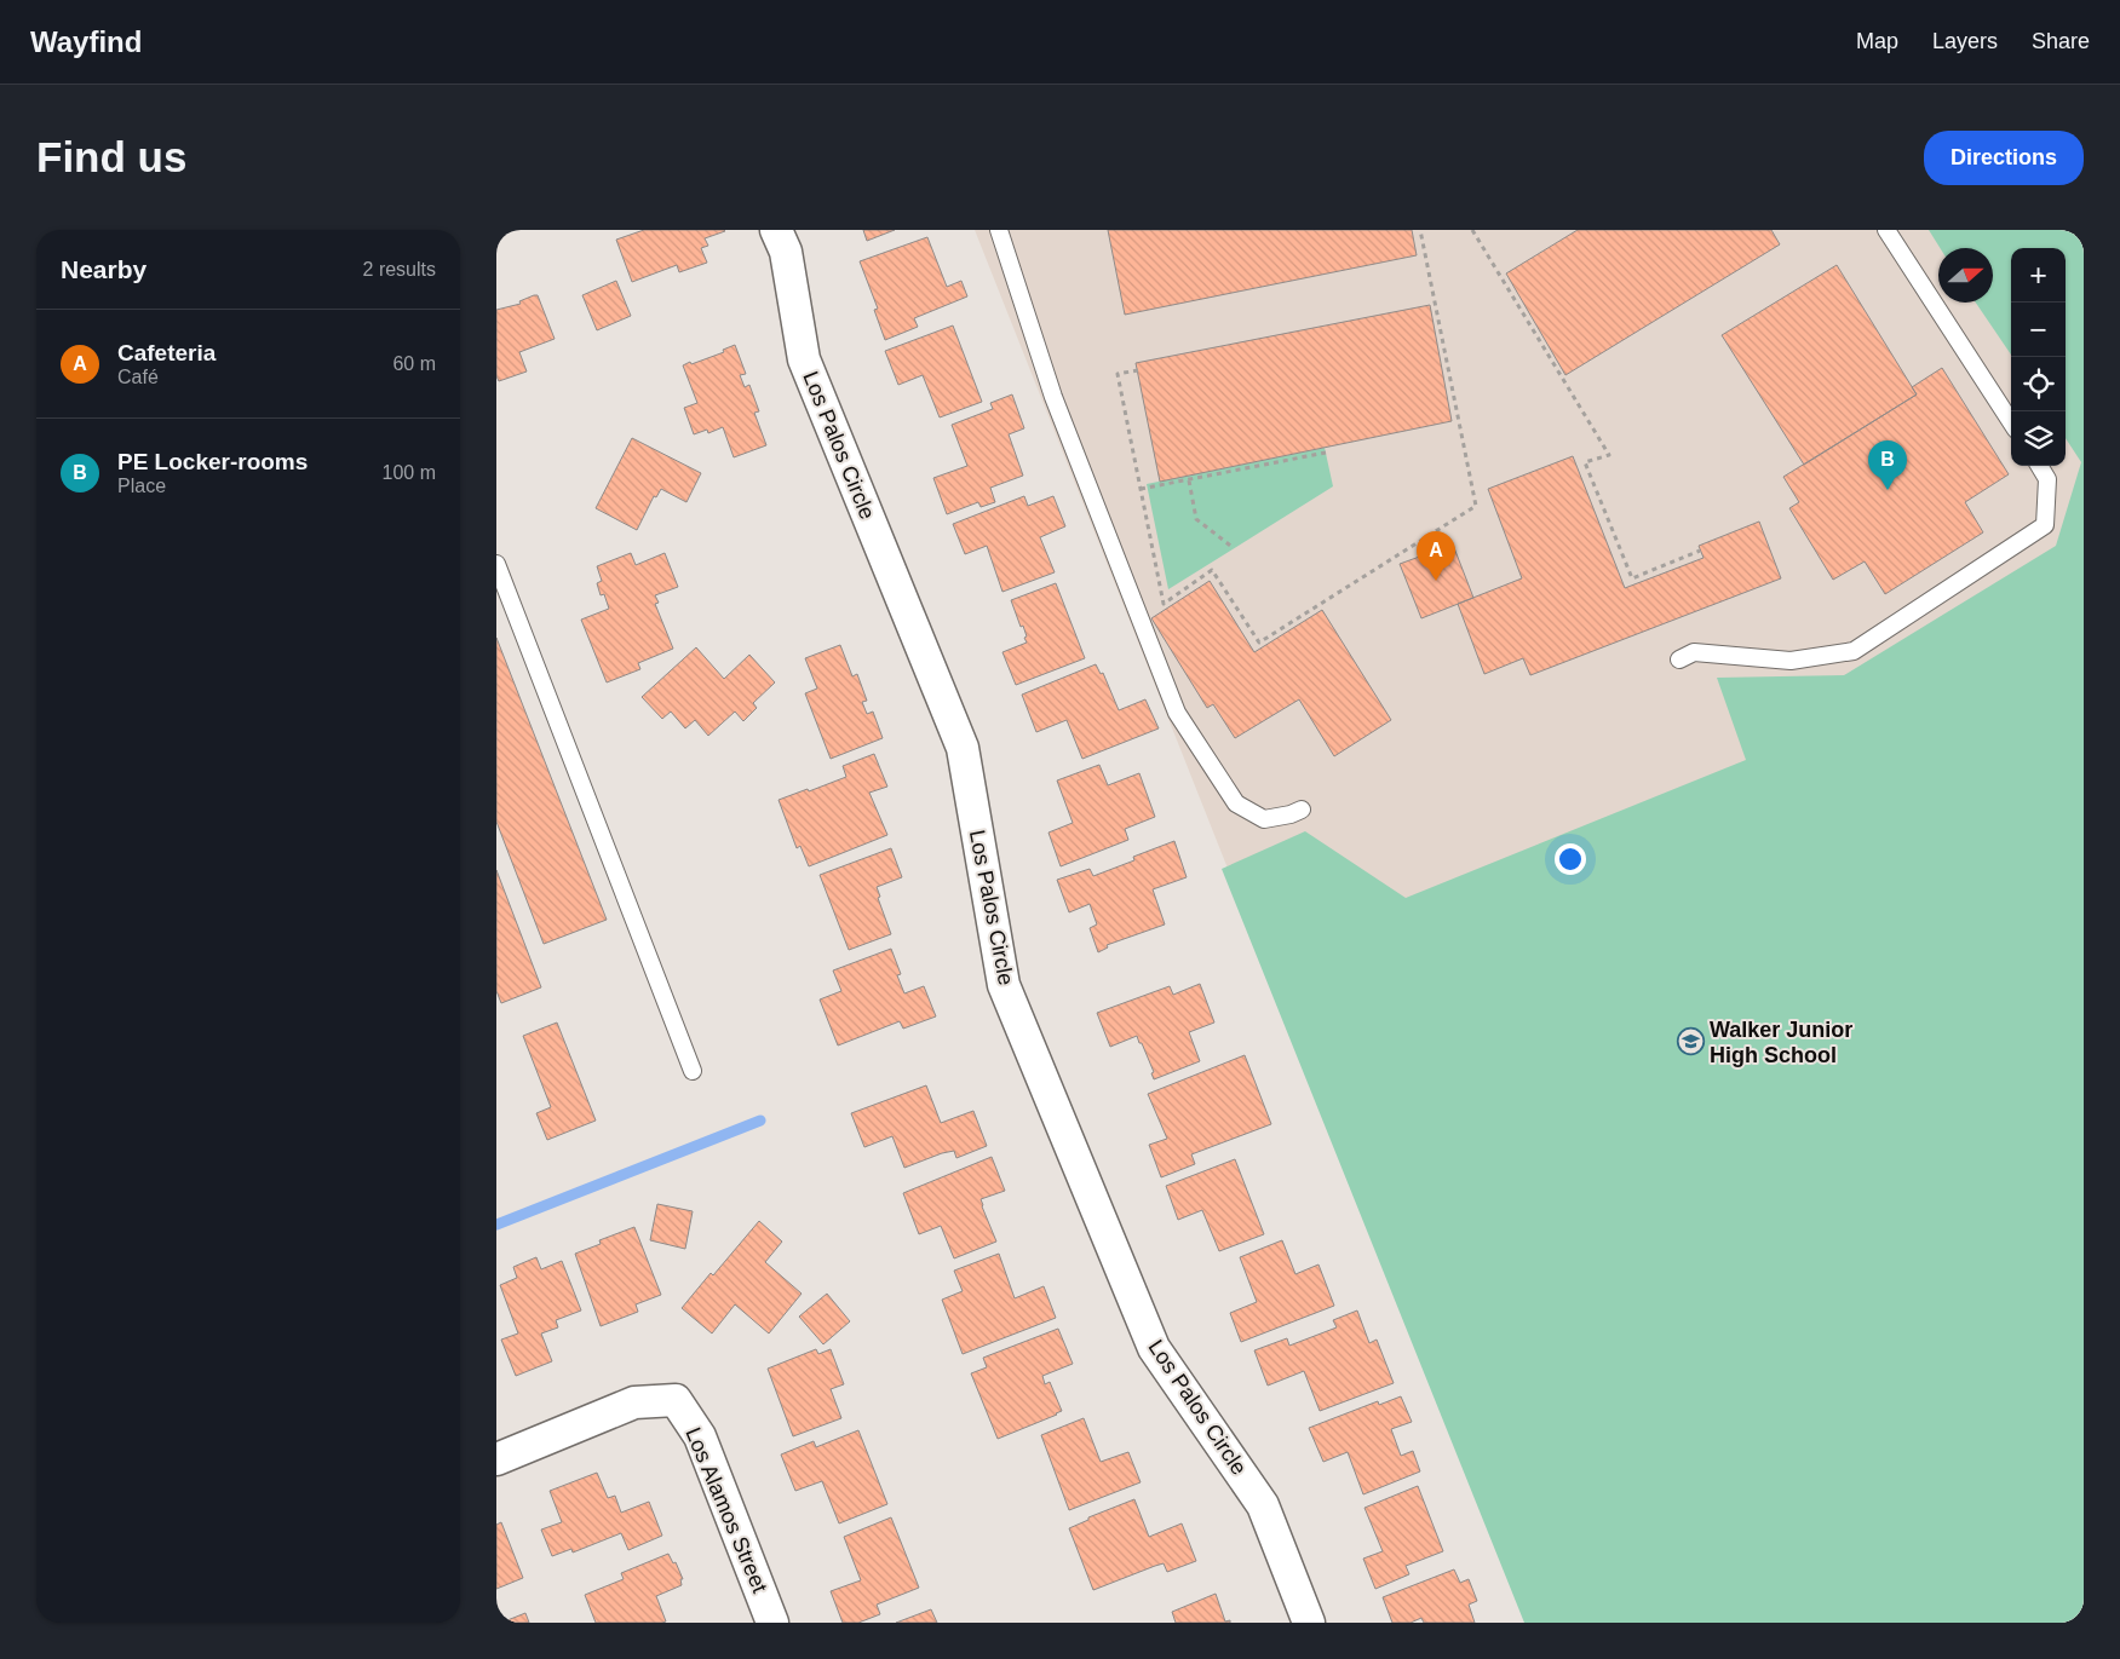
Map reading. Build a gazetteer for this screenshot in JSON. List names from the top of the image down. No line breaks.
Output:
{"streets":{"street":["Los Palos Circle","Los Alamos Street"]},"places":{"school or university":["Walker Junior High School"]},"north":"right","page":{"header":"Wayfind","nav":["Map","Layers","Share"],"buttons":"Directions","title":"Find us","heading":["Nearby","2 results"],"map_buttons":["+","−"],"list":[{"mark":"A","name":"Cafeteria","note":"Café","value":"60 m"},{"mark":"B","name":"PE Locker-rooms","note":"Place","value":"100 m"}],"pins":["B","A"]}}
